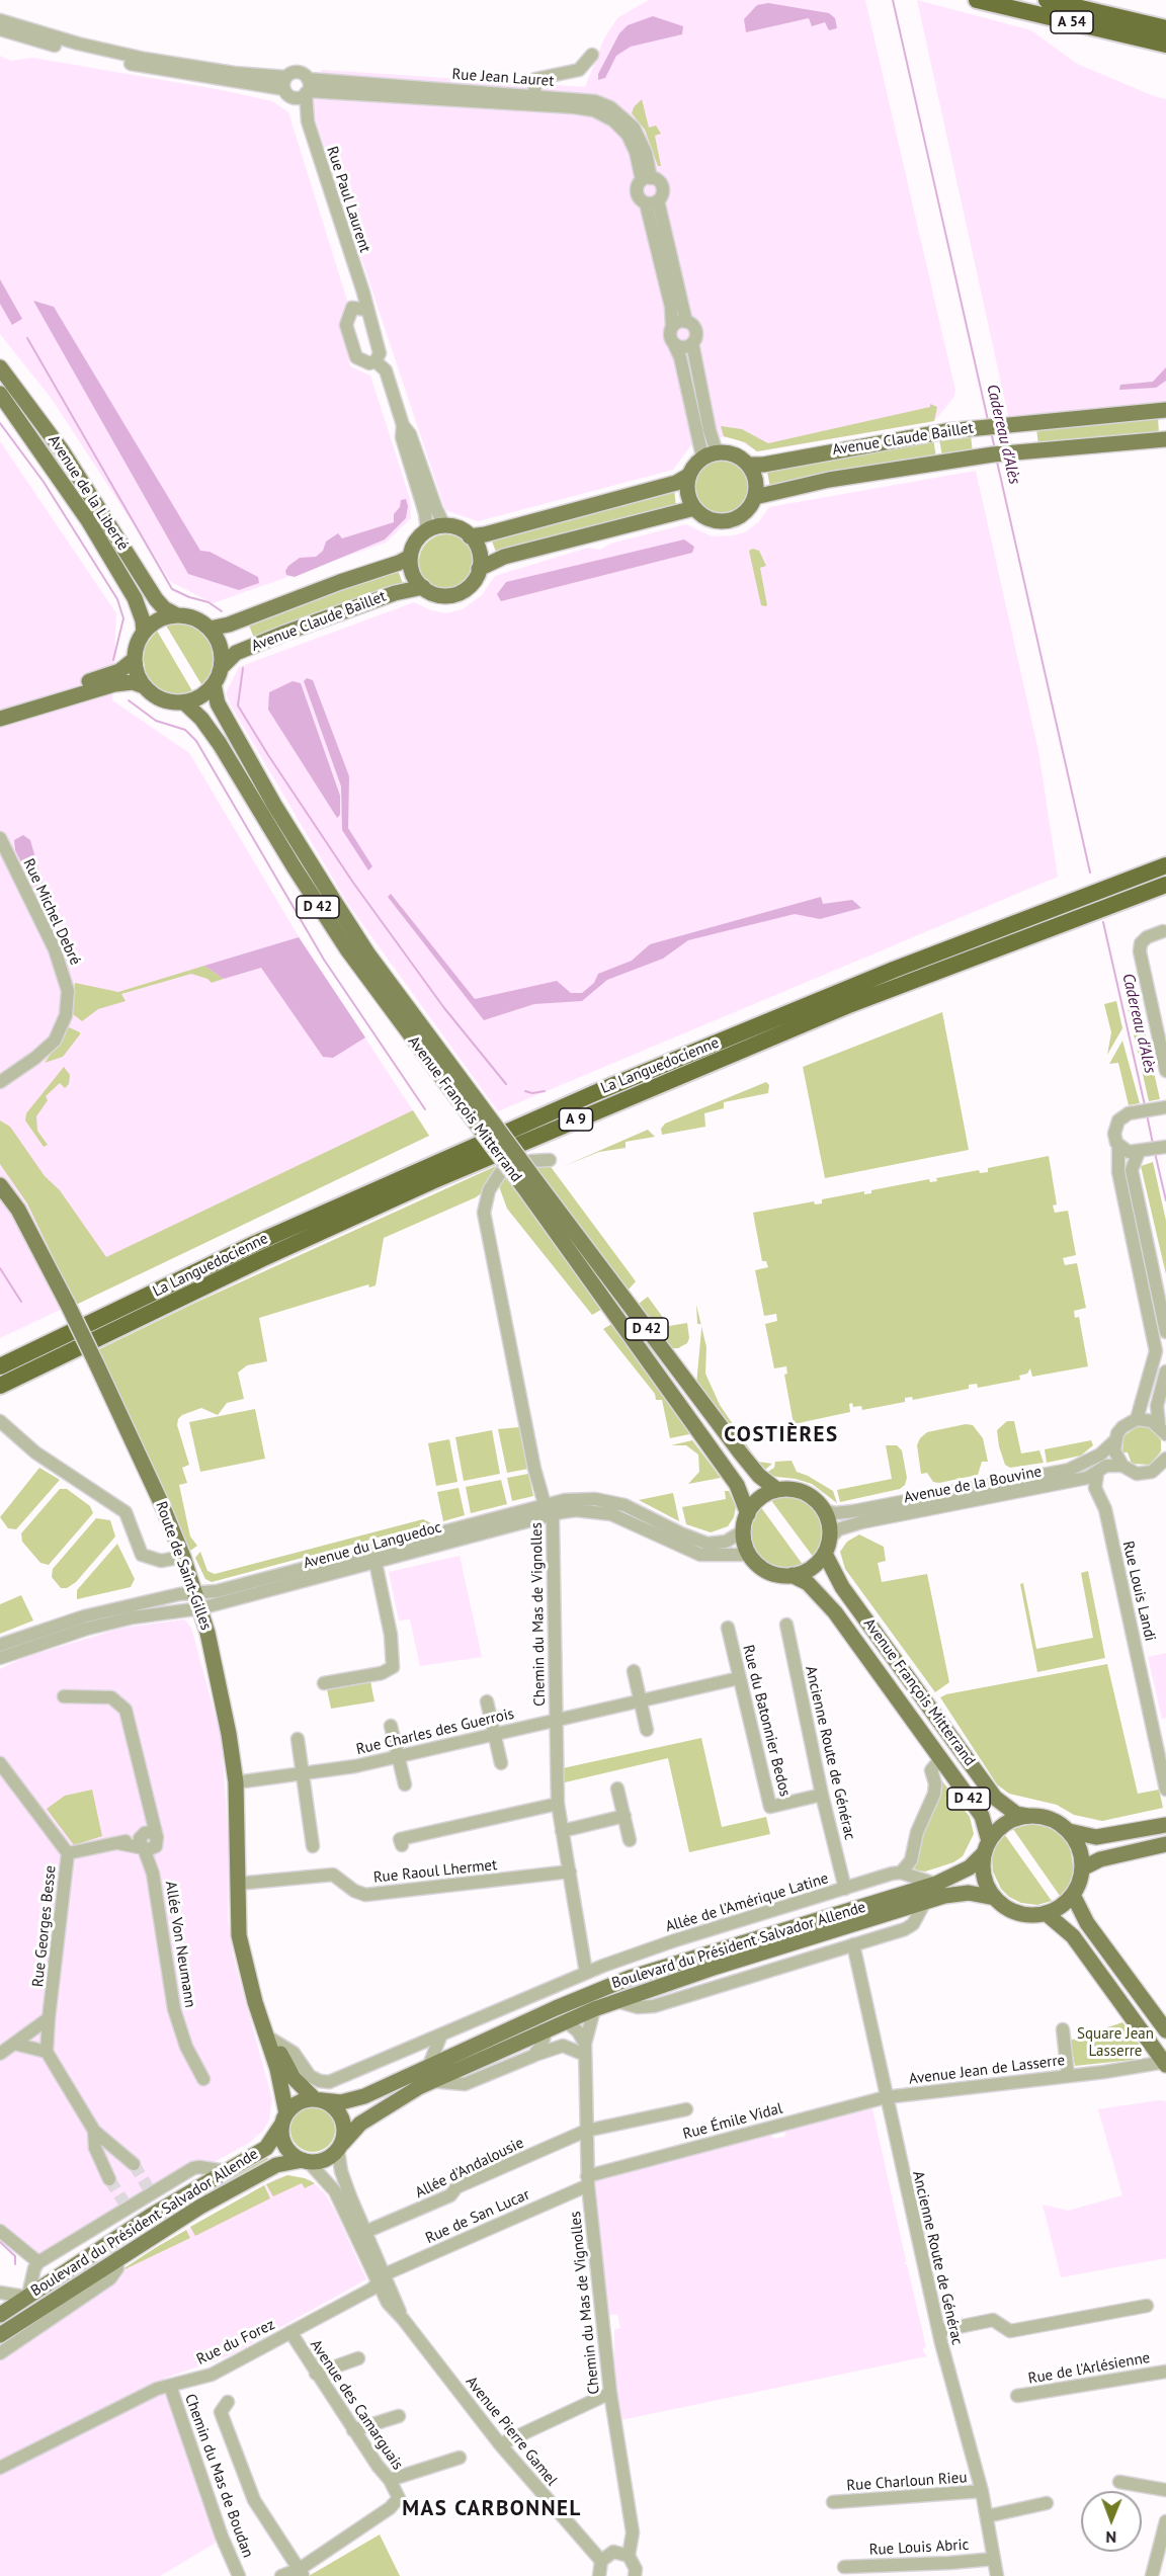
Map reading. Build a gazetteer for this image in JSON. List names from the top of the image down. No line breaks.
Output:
{"streets":{"highway":["A 54","La Languedocienne","A 9"],"main road":["Avenue Claude Baillet","Avenue de la Liberté","D 42","Avenue François Mitterrand","Route de Saint-Gilles","Boulevard du Président Salvador Allende"],"street":["Rue Jean Lauret","Rue Paul Laurent","Rue Michel Debré","Avenue de la Bouvine","Avenue du Languedoc","Rue Louis Landi","Chemin du Mas de Vignolles","Rue du Batonnier Bedos","Rue Charles des Guerrois","Ancienne Route de Générac","Rue Raoul Lhermet","Allée de l'Amérique Latine","Rue Georges Besse","Allée Von Neumann","Avenue Jean de Lasserre","Rue Émile Vidal","Allée d'Andalousie","Rue de San Lucar","Rue du Forez","Rue de l'Arlésienne","Avenue des Camarguais","Avenue Pierre Gamel","Chemin du Mas de Boudan","Rue Charloun Rieu","Rue Louis Abric"]},"crossings":[["Rue Jean Lauret","Rue Paul Laurent"],["Rue Paul Laurent","Avenue Claude Baillet"],["Avenue Claude Baillet","Avenue de la Liberté"],["Avenue Claude Baillet","Avenue François Mitterrand"],["Avenue de la Liberté","Avenue François Mitterrand"],["Avenue François Mitterrand","Avenue de la Bouvine"],["Avenue François Mitterrand","Avenue du Languedoc"],["Avenue François Mitterrand","Boulevard du Président Salvador Allende"],["Avenue de la Bouvine","Avenue du Languedoc"],["Avenue de la Bouvine","Rue Louis Landi"],["Avenue du Languedoc","Route de Saint-Gilles"],["Avenue du Languedoc","Chemin du Mas de Vignolles"],["Route de Saint-Gilles","Rue Charles des Guerrois"],["Route de Saint-Gilles","Rue Raoul Lhermet"],["Route de Saint-Gilles","Allée de l'Amérique Latine"],["Route de Saint-Gilles","Boulevard du Président Salvador Allende"],["Route de Saint-Gilles","Avenue Pierre Gamel"],["Chemin du Mas de Vignolles","Rue Charles des Guerrois"],["Chemin du Mas de Vignolles","Rue Raoul Lhermet"],["Chemin du Mas de Vignolles","Allée de l'Amérique Latine"],["Chemin du Mas de Vignolles","Boulevard du Président Salvador Allende"],["Chemin du Mas de Vignolles","Rue Émile Vidal"],["Chemin du Mas de Vignolles","Allée d'Andalousie"],["Chemin du Mas de Vignolles","Rue de San Lucar"],["Rue du Batonnier Bedos","Rue Charles des Guerrois"],["Rue du Batonnier Bedos","Ancienne Route de Générac"],["Ancienne Route de Générac","Allée de l'Amérique Latine"],["Ancienne Route de Générac","Avenue Jean de Lasserre"],["Ancienne Route de Générac","Rue Émile Vidal"],["Ancienne Route de Générac","Rue Charloun Rieu"],["Ancienne Route de Générac","Rue Louis Abric"],["Boulevard du Président Salvador Allende","Avenue Pierre Gamel"],["Avenue Jean de Lasserre","Rue Émile Vidal"],["Rue Émile Vidal","Rue de San Lucar"],["Allée d'Andalousie","Avenue Pierre Gamel"],["Rue de San Lucar","Rue du Forez"],["Rue de San Lucar","Avenue Pierre Gamel"],["Rue du Forez","Avenue des Camarguais"],["Rue du Forez","Avenue Pierre Gamel"],["Rue du Forez","Chemin du Mas de Boudan"]],"districts":["COSTIÈRES","MAS CARBONNEL"],"water":["Cadereau d'Alès"],"parks":["Square Jean Lasserre"],"north":"bottom"}
